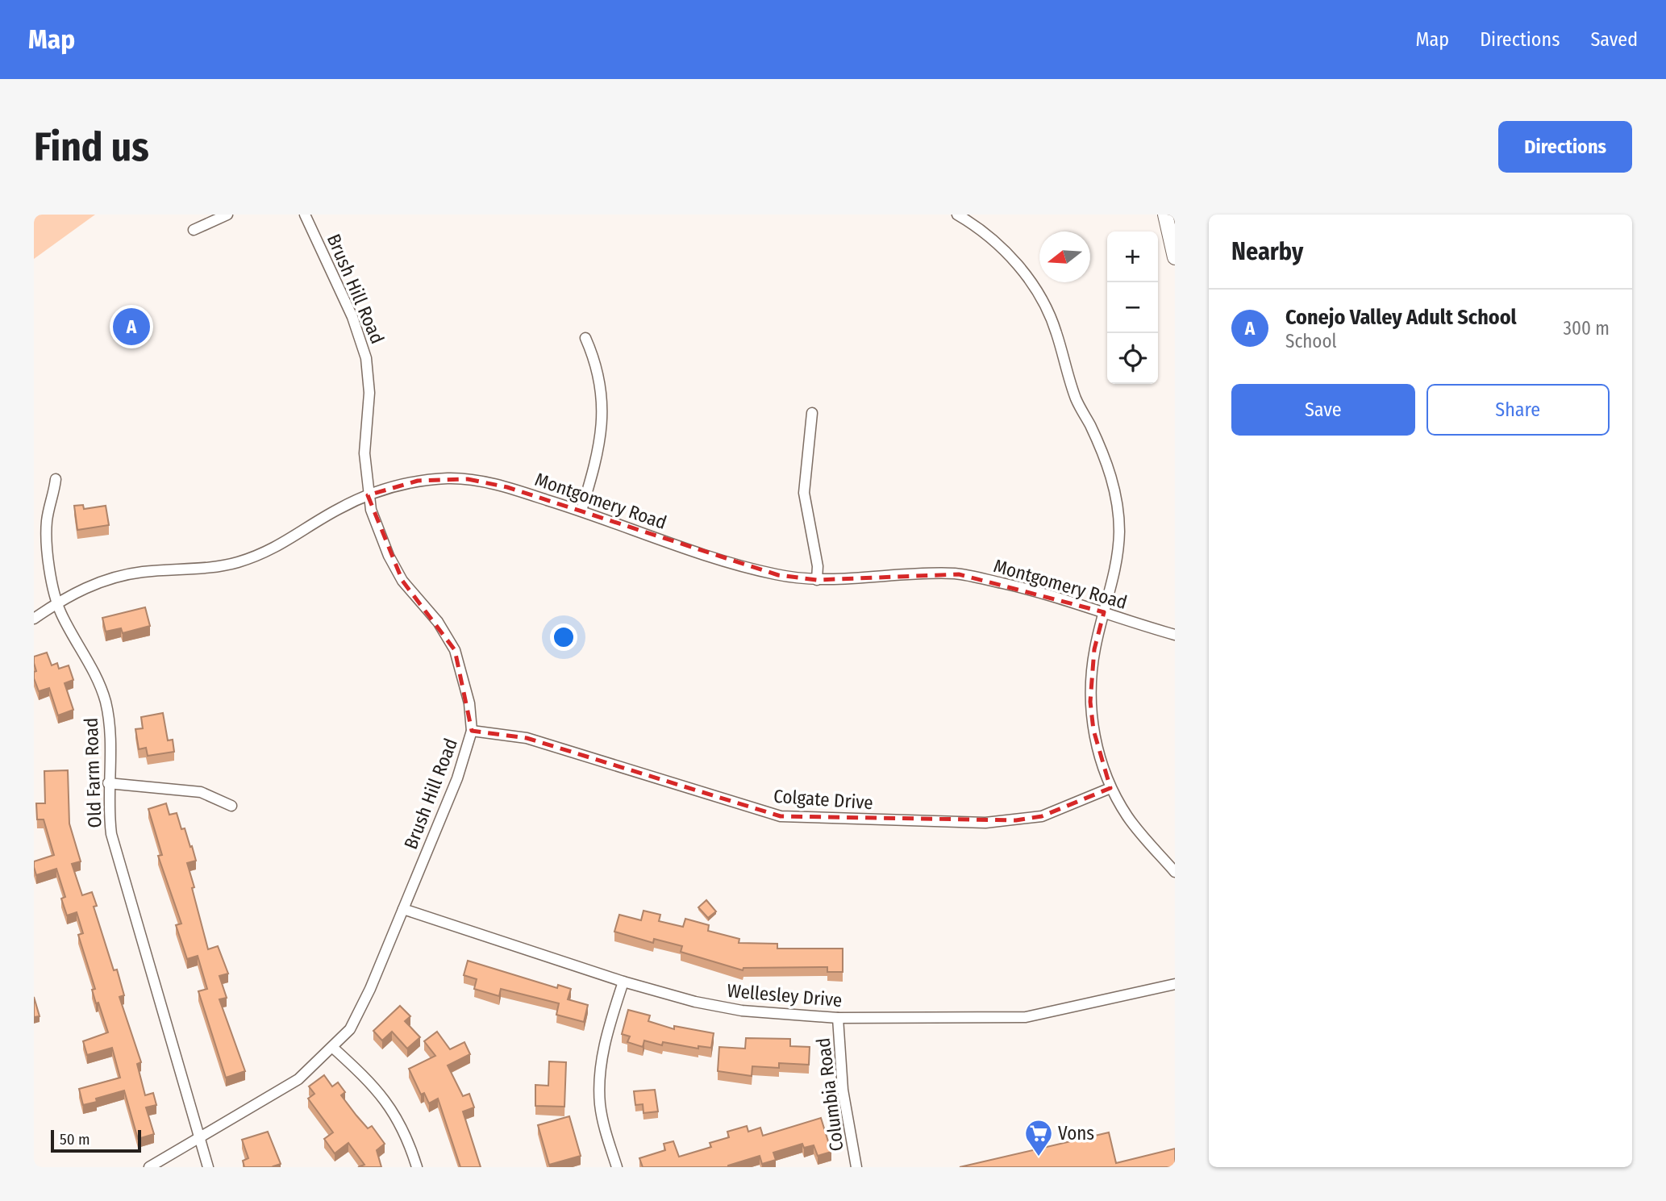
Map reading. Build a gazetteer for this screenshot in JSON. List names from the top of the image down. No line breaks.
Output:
{"streets":{"street":["Brush Hill Road","Montgomery Road","Old Farm Road","Colgate Drive","Wellesley Drive","Columbia Road"]},"crossings":[["Brush Hill Road","Montgomery Road"],["Brush Hill Road","Old Farm Road"],["Brush Hill Road","Colgate Drive"],["Brush Hill Road","Wellesley Drive"],["Montgomery Road","Old Farm Road"],["Wellesley Drive","Columbia Road"]],"places":{"supermarket":["Vons"]},"scale_bar":"50 m","north":"left","page":{"header":"Map","nav":["Map","Directions","Saved"],"buttons":["Directions",["Save","Share"]],"title":"Find us","heading":"Nearby","map_buttons":["+","−"],"list":[{"mark":"A","name":"Conejo Valley Adult School","note":"School","value":"300 m"}],"pins":"A","scale":"50 m"}}
